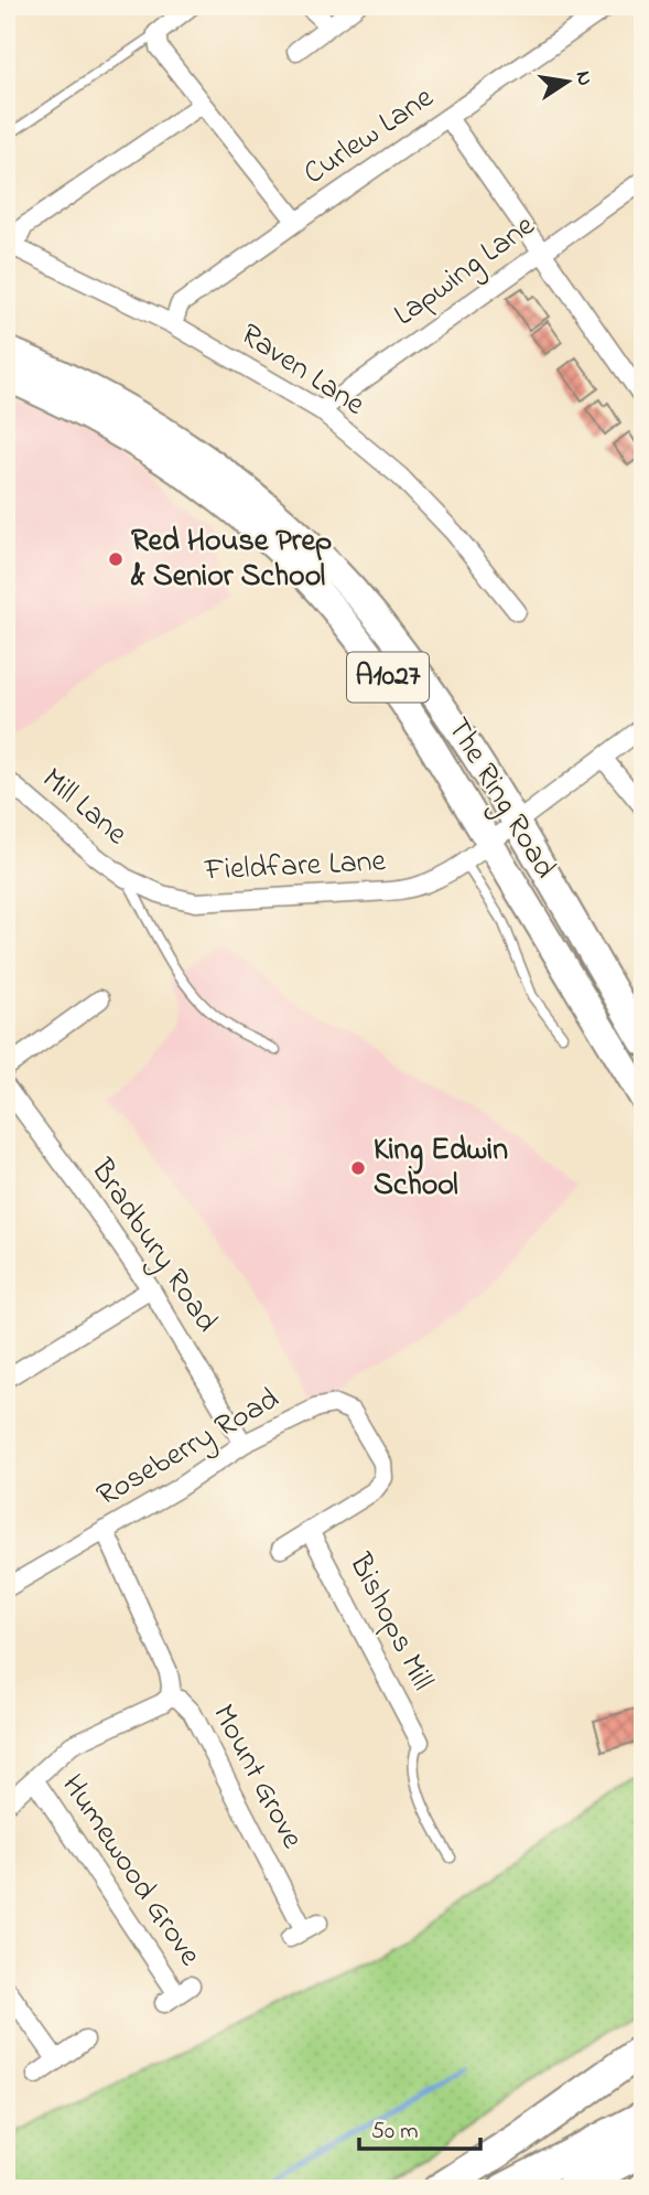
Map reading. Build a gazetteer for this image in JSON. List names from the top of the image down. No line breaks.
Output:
{"streets":{"main road":["A1027","The Ring Road"],"street":["Curlew Lane","Lapwing Lane","Raven Lane","Mill Lane","Fieldfare Lane","Bradbury Road","Roseberry Road","Bishops Mill","Mount Grove","Humewood Grove"]},"crossings":[["Curlew Lane","Raven Lane"],["Lapwing Lane","Raven Lane"],["The Ring Road","Fieldfare Lane"],["Mill Lane","Fieldfare Lane"],["Bradbury Road","Roseberry Road"],["Roseberry Road","Bishops Mill"],["Roseberry Road","Mount Grove"]],"places":["Red House Prep & Senior School","King Edwin School"],"scale_bar":"50 m","north":"right"}
